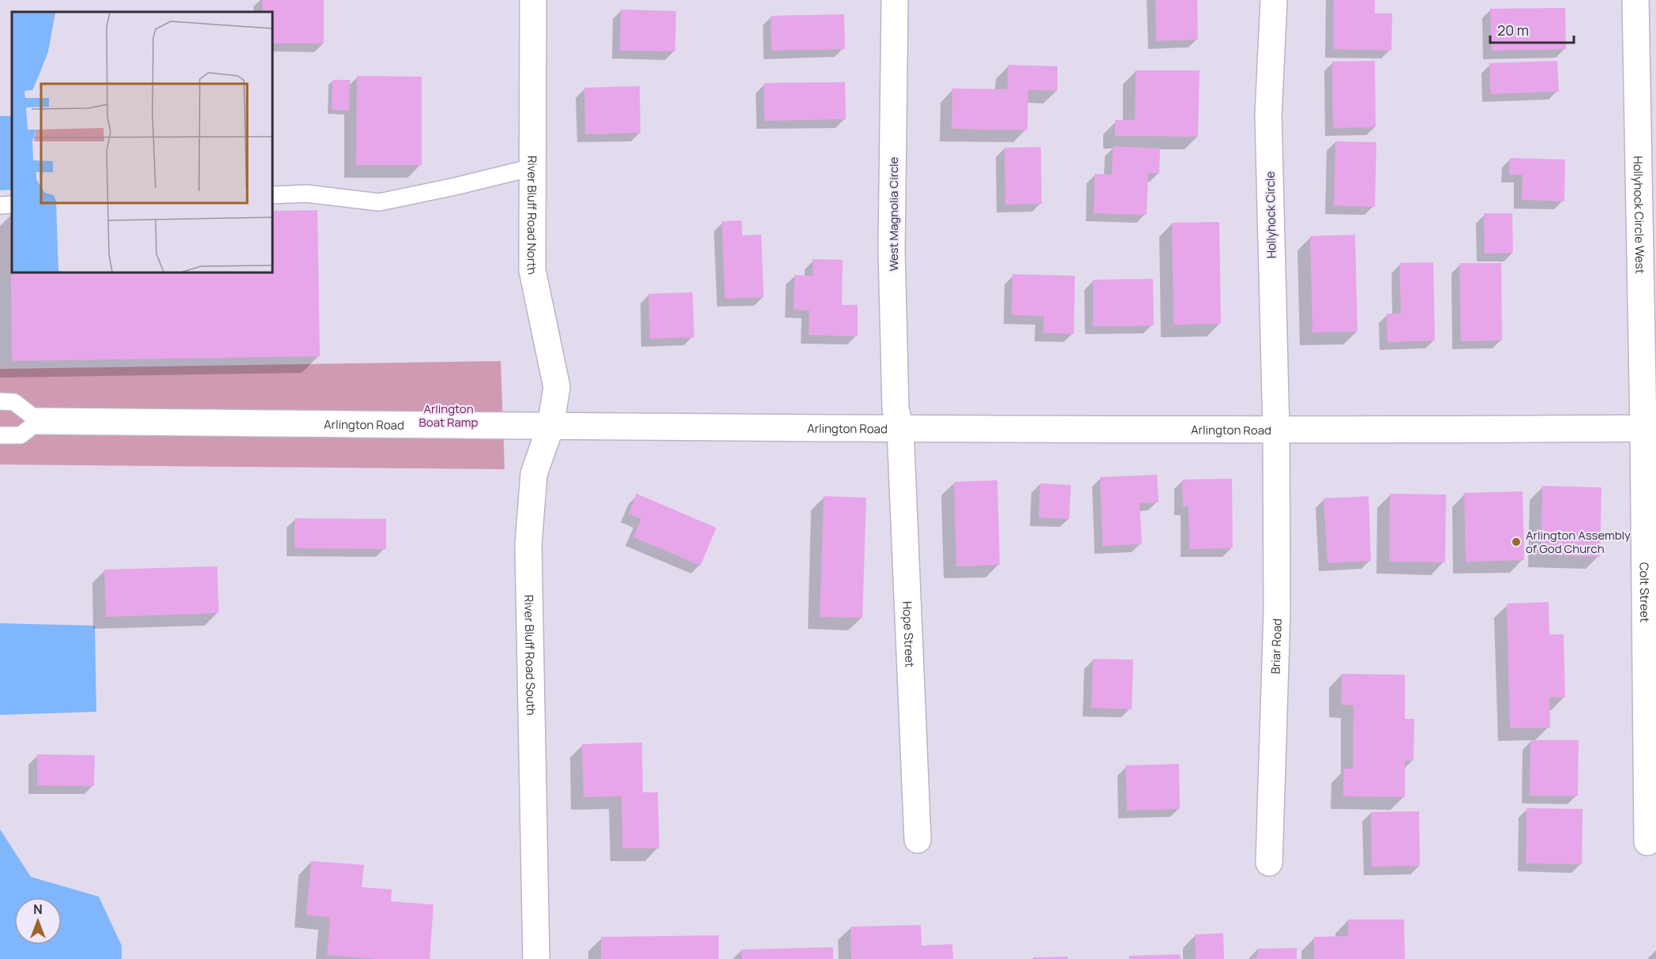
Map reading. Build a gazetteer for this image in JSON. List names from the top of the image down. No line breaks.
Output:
{"streets":{"street":["West Magnolia Circle","Hollyhock Circle West","River Bluff Road North","Hollyhock Circle","Arlington Road","Colt Street","Hope Street","Briar Road","River Bluff Road South"]},"crossings":[["West Magnolia Circle","Arlington Road"],["West Magnolia Circle","Hope Street"],["Hollyhock Circle West","Arlington Road"],["Hollyhock Circle West","Colt Street"],["River Bluff Road North","Arlington Road"],["River Bluff Road North","River Bluff Road South"],["Hollyhock Circle","Arlington Road"],["Hollyhock Circle","Briar Road"],["Arlington Road","Colt Street"],["Arlington Road","Hope Street"],["Arlington Road","Briar Road"],["Arlington Road","River Bluff Road South"]],"parks":["Arlington Boat Ramp"],"places":["Arlington Assembly of God Church"],"scale_bar":"20 m","north":"top"}
